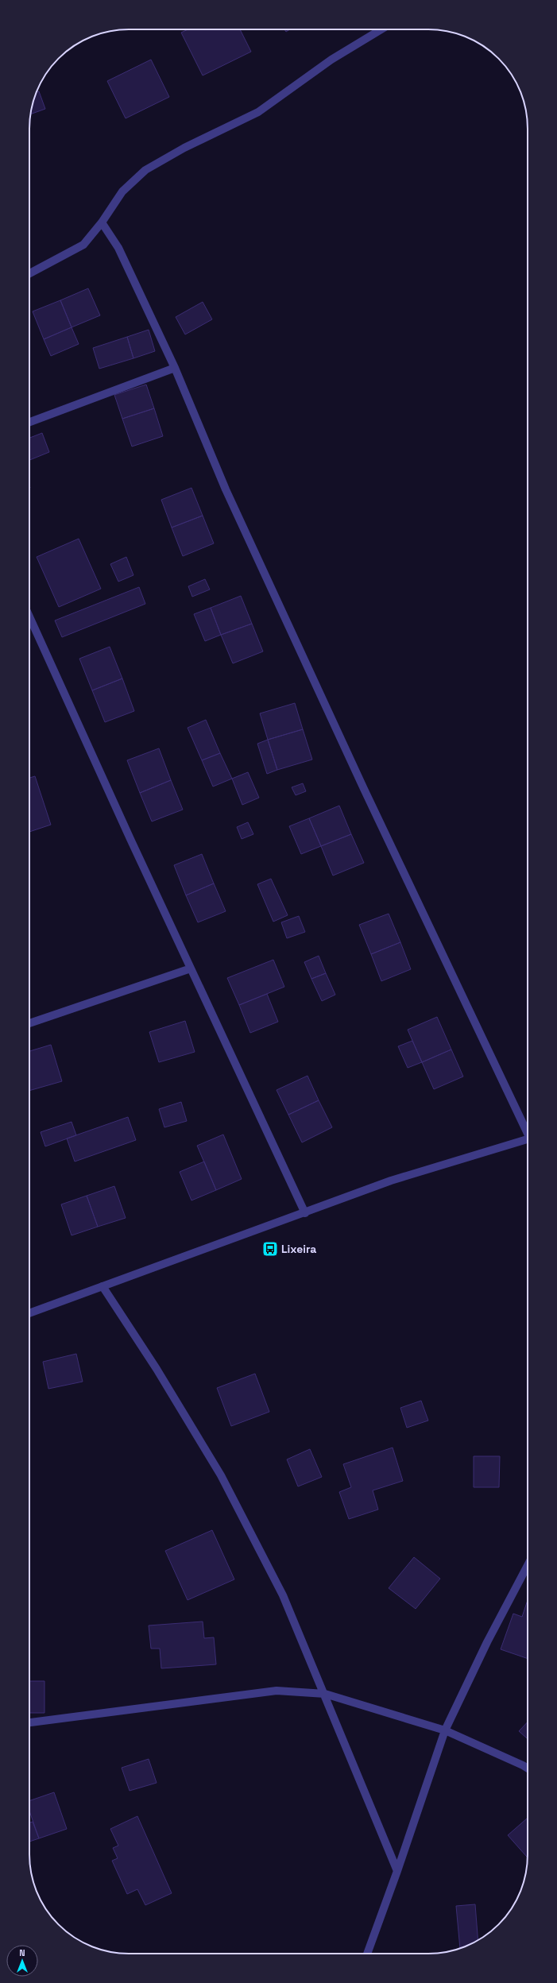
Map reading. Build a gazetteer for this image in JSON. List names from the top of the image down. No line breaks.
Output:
{"places":{"bus stop":["Lixeira"]},"north":"top"}
